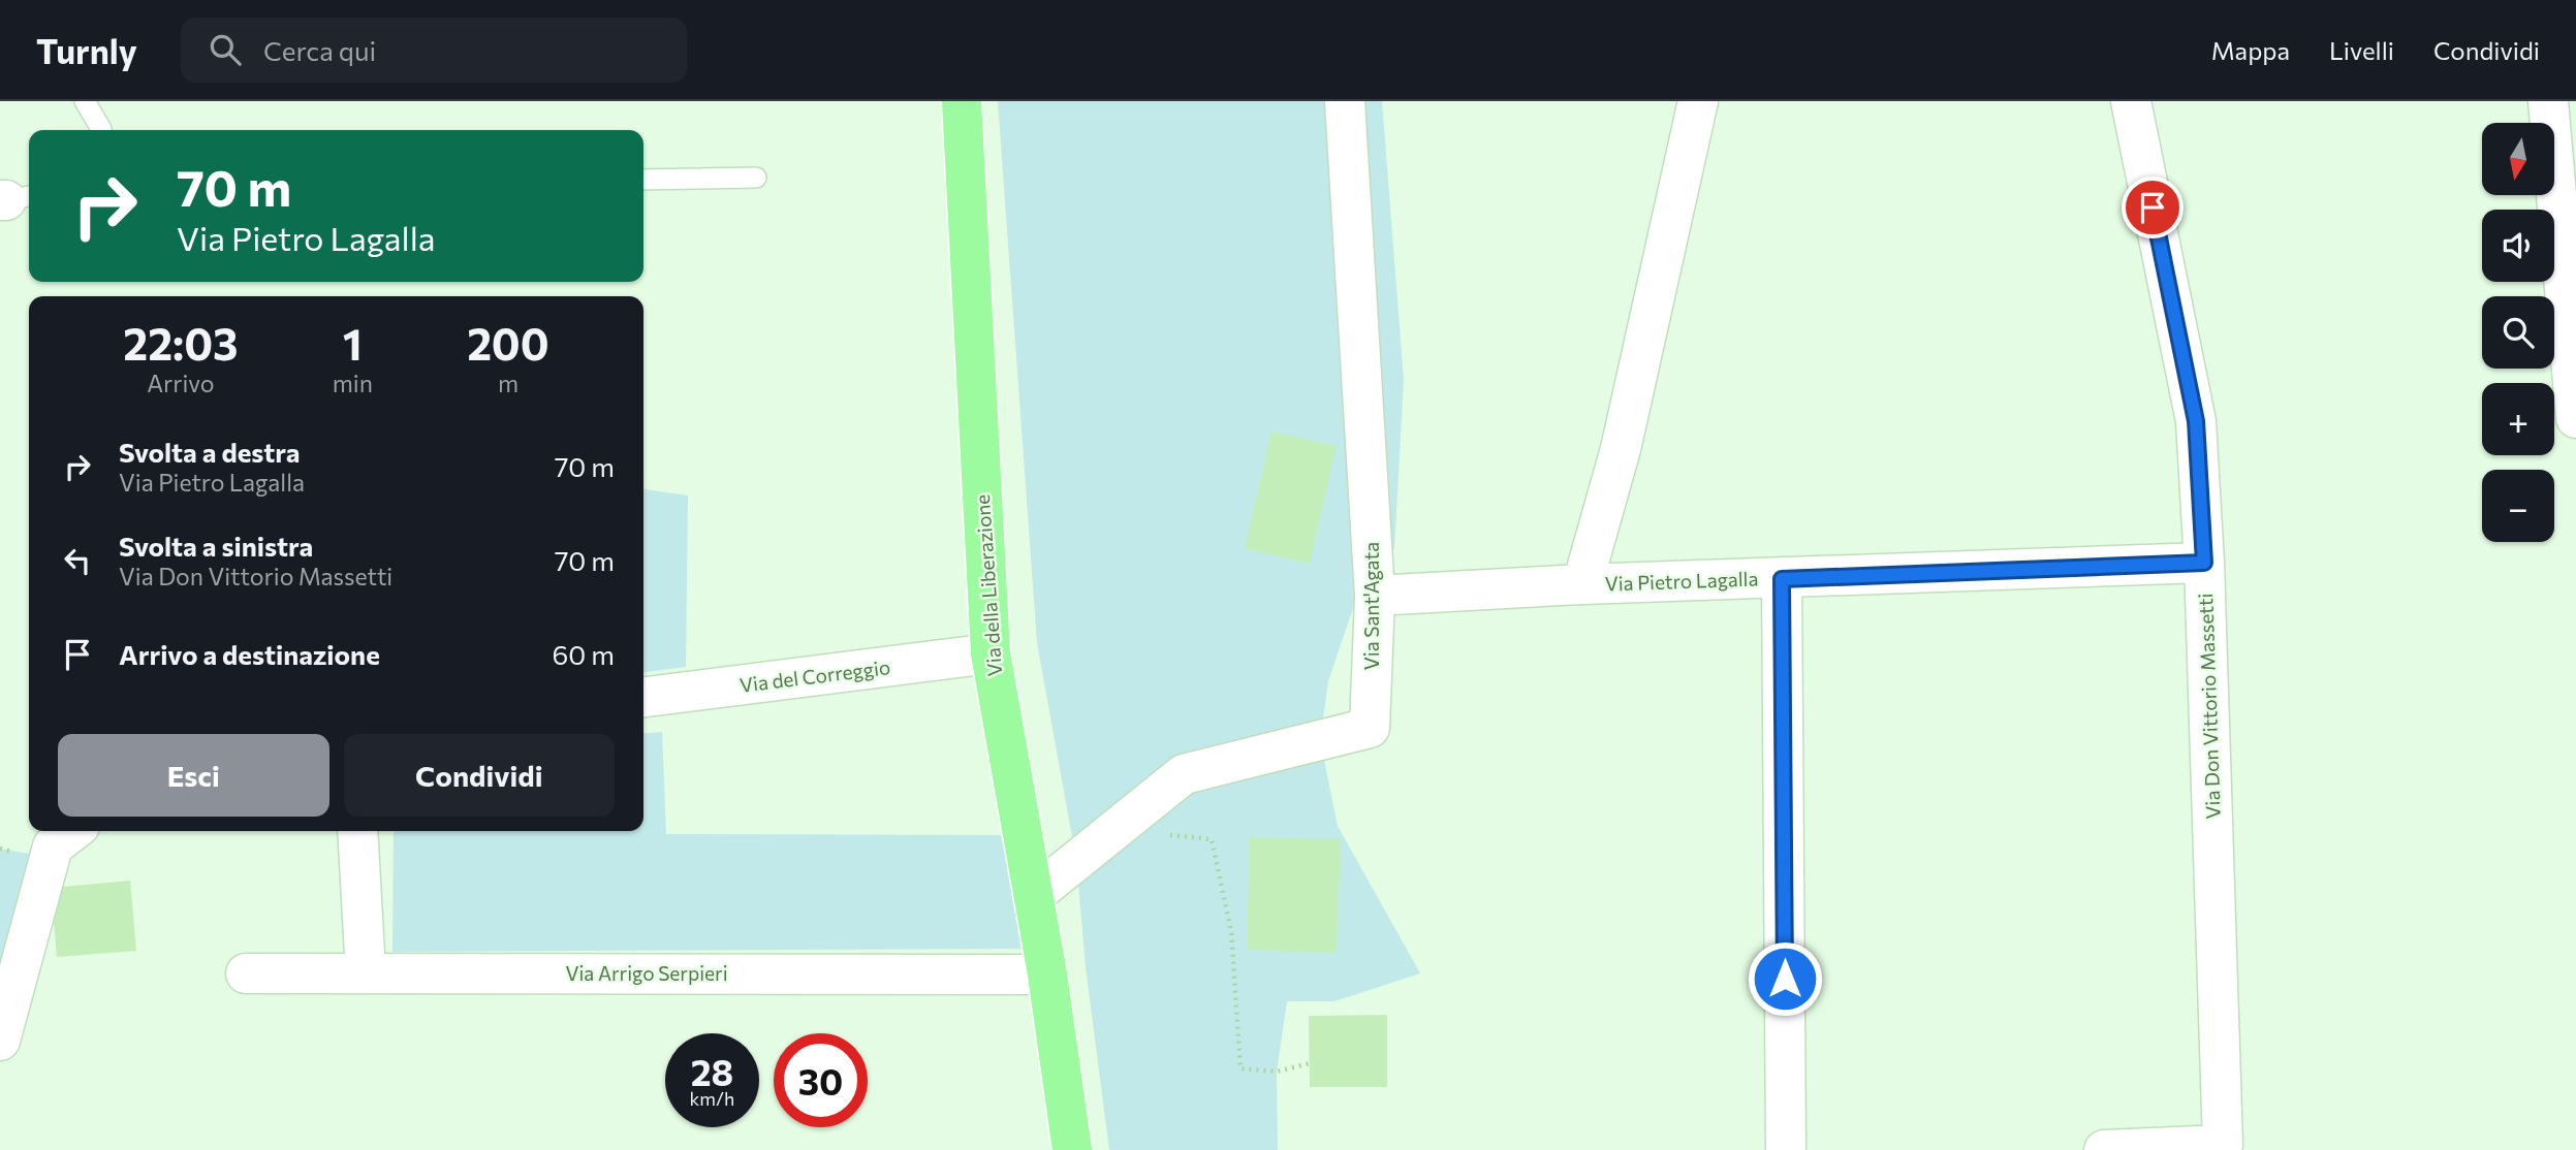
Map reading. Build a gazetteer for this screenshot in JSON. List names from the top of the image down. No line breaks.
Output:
{"streets":{"main road":["Via della Liberazione"],"street":["Via Pietro Lagalla","Via Sant'Agata","Via del Correggio","Via Don Vittorio Massetti","Via Arrigo Serpieri"]},"crossings":[["Via Pietro Lagalla","Via Sant'Agata"],["Via Pietro Lagalla","Via Don Vittorio Massetti"],["Via della Liberazione","Via Sant'Agata"],["Via della Liberazione","Via del Correggio"],["Via della Liberazione","Via Arrigo Serpieri"]],"north":"bottom","page":{"header":"Turnly","search":"Cerca qui","nav":["Mappa","Livelli","Condividi"],"map_buttons":["+","−"],"turn":["70 m","Via Pietro Lagalla"],"eta":["22:03","Arrivo","1","min","200","m"],"list":[{"name":"Svolta a destra","note":"Via Pietro Lagalla","value":"70 m"},{"name":"Svolta a sinistra","note":"Via Don Vittorio Massetti","value":"70 m"},{"name":"Arrivo a destinazione","value":"60 m"}],"buttons":["Esci","Condividi"],"speed":"28 km/h","limit":"30"}}
